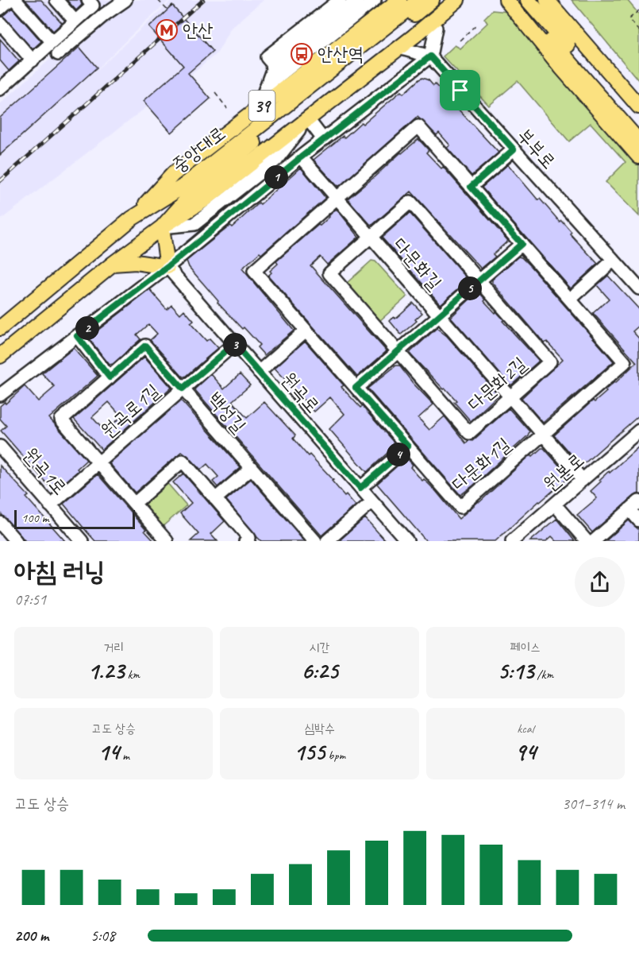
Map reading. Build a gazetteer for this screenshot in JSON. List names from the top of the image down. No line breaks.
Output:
{"streets":{"main road":["39","중앙대로"],"street":["부부로","다문화길","다문화2길","원곡로","원곡로1길","백성길","다문화1길","원곡1로","원본로"]},"crossings":[["39","중앙대로"],["다문화길","다문화2길"],["다문화길","다문화1길"],["다문화길","원본로"],["원곡로","원곡로1길"],["원곡로1길","백성길"],["원곡로1길","원곡1로"]],"places":{"metro station":["안산"],"bus stop":["안산역"]},"scale_bar":"100 m","page":{"pins":["1","5","2","3","4"],"scale":"100 m","heading":["아침 러닝","07:51"],"stats":[["거리","1.23 km"],["시간","6:25"],["페이스","5:13 /km"],["고도 상승","14 m"],["심박수","155 bpm"],["kcal","94"]],"chart":["고도 상승","301–314 m"],"list":[{"name":"200 m","note":"5:08"}]}}
